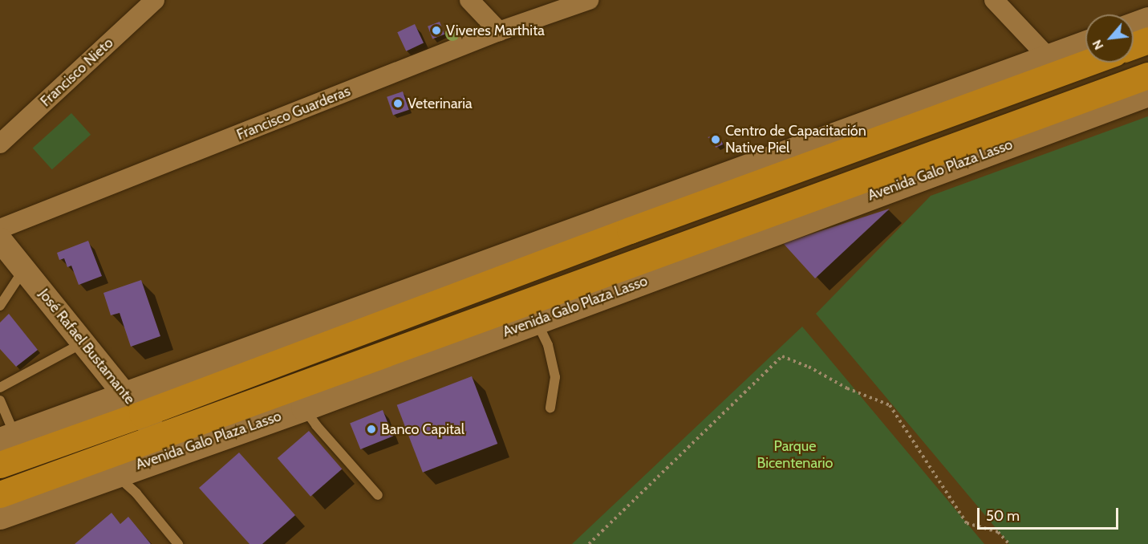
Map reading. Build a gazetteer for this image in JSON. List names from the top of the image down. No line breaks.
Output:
{"streets":{"main road":["Avenida Galo Plaza Lasso"],"street":["Francisco Nieto","Francisco Guarderas","José Rafael Bustamante"]},"crossings":[["Avenida Galo Plaza Lasso","José Rafael Bustamante"]],"parks":["Parque Bicentenario"],"places":["Viveres Marthita","Veterinaria","Centro de Capacitación Native Piel","Banco Capital"],"scale_bar":"50 m","north":"bottom left"}
